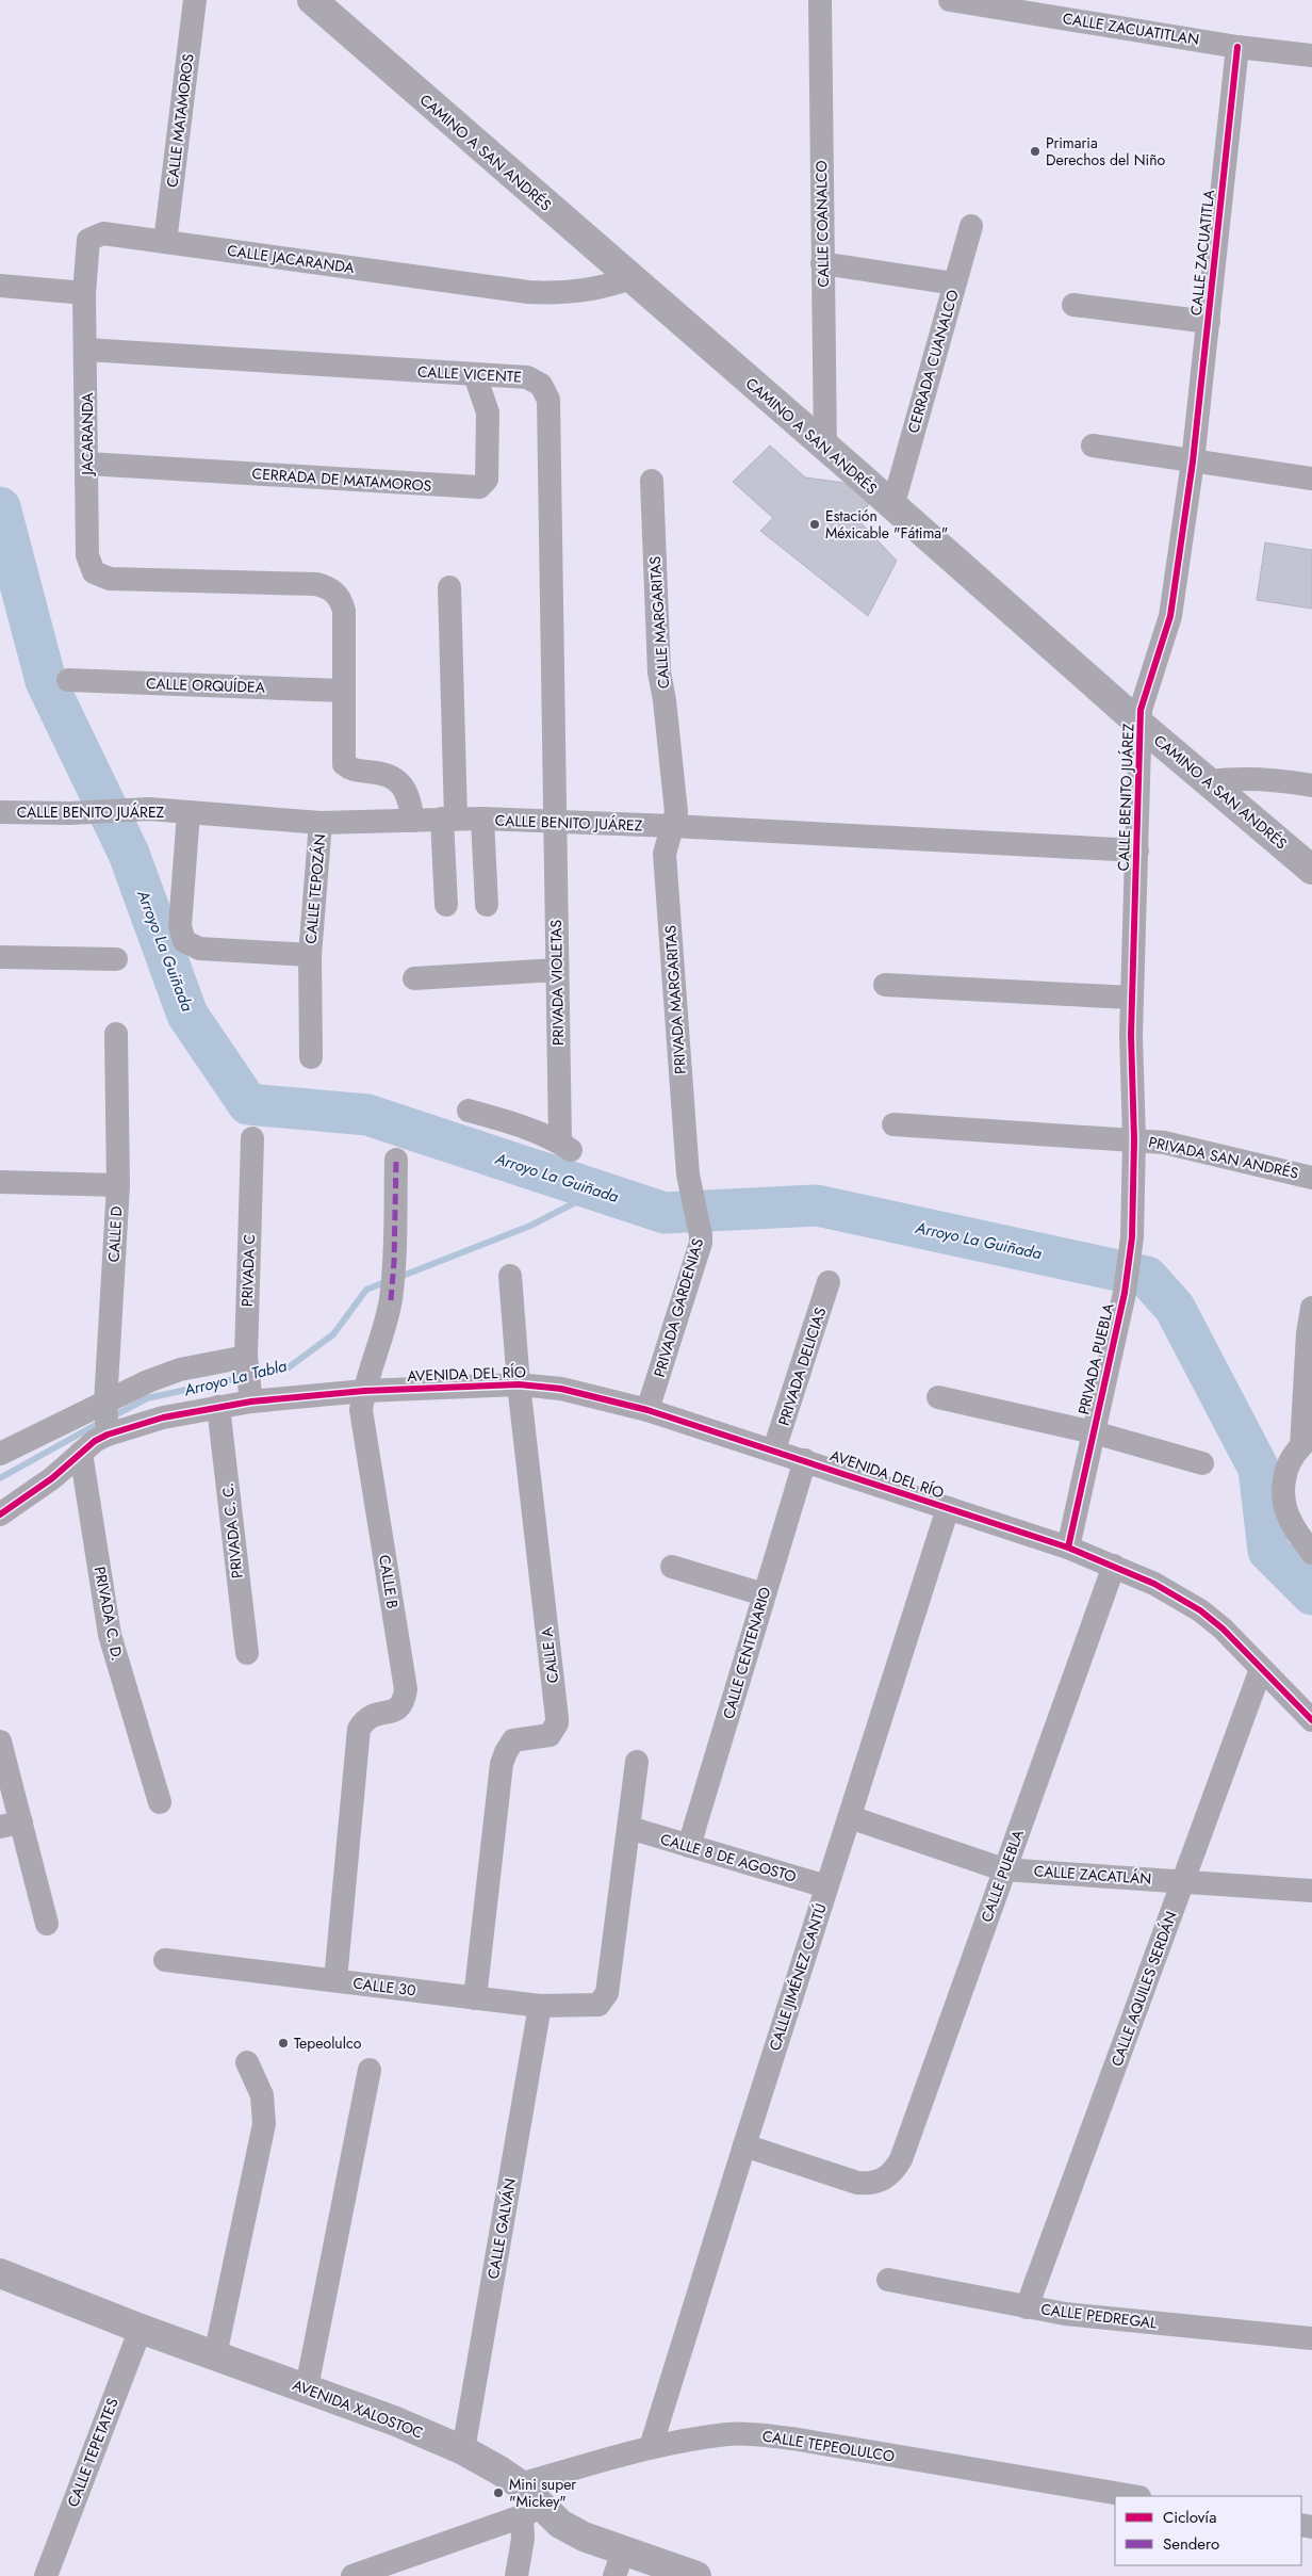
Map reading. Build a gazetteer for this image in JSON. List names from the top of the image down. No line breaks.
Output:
{"streets":{"main road":["CAMINO A SAN ANDRÉS","AVENIDA XALOSTOC"],"street":["CALLE ZACUATITLAN","CALLE MATAMOROS","CALLE COANALCO","CALLE ZACUATITLA","CALLE JACARANDA","CERRADA CUANALCO","CALLE VICENTE","JACARANDA","CERRADA DE MATAMOROS","CALLE MARGARITAS","CALLE ORQUÍDEA","CALLE BENITO JUÁREZ","CALLE TEPOZÁN","PRIVADA VIOLETAS","PRIVADA MARGARITAS","PRIVADA SAN ANDRÉS","CALLE D","PRIVADA C","PRIVADA GARDENIAS","PRIVADA PUEBLA","PRIVADA DELICIAS","AVENIDA DEL RÍO","PRIVADA C. C.","CALLE B","PRIVADA C. D.","CALLE CENTENARIO","CALLE A","CALLE 8 DE AGOSTO","CALLE ZACATLÁN","CALLE PUEBLA","CALLE JIMÉNEZ CANTÚ","CALLE 30","CALLE AQUILES SERDÁN","CALLE GALVÁN","CALLE PEDREGAL","CALLE TEPEOLULCO","CALLE TEPETATES"]},"crossings":[["CALLE ZACUATITLAN","CALLE ZACUATITLA"],["CALLE MATAMOROS","CALLE JACARANDA"],["CAMINO A SAN ANDRÉS","CALLE COANALCO"],["CAMINO A SAN ANDRÉS","CALLE JACARANDA"],["CAMINO A SAN ANDRÉS","CERRADA CUANALCO"],["CAMINO A SAN ANDRÉS","CALLE BENITO JUÁREZ"],["CALLE COANALCO","CERRADA CUANALCO"],["CALLE ZACUATITLA","CALLE BENITO JUÁREZ"],["CALLE JACARANDA","JACARANDA"],["CALLE VICENTE","JACARANDA"],["CALLE VICENTE","CERRADA DE MATAMOROS"],["CALLE VICENTE","CALLE BENITO JUÁREZ"],["CALLE VICENTE","PRIVADA VIOLETAS"],["JACARANDA","CERRADA DE MATAMOROS"],["JACARANDA","CALLE ORQUÍDEA"],["CALLE MARGARITAS","CALLE BENITO JUÁREZ"],["CALLE MARGARITAS","PRIVADA MARGARITAS"],["CALLE BENITO JUÁREZ","CALLE TEPOZÁN"],["CALLE BENITO JUÁREZ","PRIVADA VIOLETAS"],["CALLE BENITO JUÁREZ","PRIVADA MARGARITAS"],["CALLE BENITO JUÁREZ","PRIVADA SAN ANDRÉS"],["CALLE BENITO JUÁREZ","PRIVADA PUEBLA"],["PRIVADA MARGARITAS","PRIVADA GARDENIAS"],["CALLE D","AVENIDA DEL RÍO"],["PRIVADA C","AVENIDA DEL RÍO"],["PRIVADA GARDENIAS","AVENIDA DEL RÍO"],["PRIVADA DELICIAS","AVENIDA DEL RÍO"],["AVENIDA DEL RÍO","PRIVADA C. C."],["AVENIDA DEL RÍO","CALLE B"],["AVENIDA DEL RÍO","PRIVADA C. D."],["AVENIDA DEL RÍO","CALLE CENTENARIO"],["AVENIDA DEL RÍO","CALLE A"],["AVENIDA DEL RÍO","CALLE PUEBLA"],["AVENIDA DEL RÍO","CALLE JIMÉNEZ CANTÚ"],["AVENIDA DEL RÍO","CALLE AQUILES SERDÁN"],["CALLE B","CALLE 30"],["CALLE CENTENARIO","CALLE 8 DE AGOSTO"],["CALLE A","CALLE 30"],["CALLE 8 DE AGOSTO","CALLE JIMÉNEZ CANTÚ"],["CALLE 8 DE AGOSTO","CALLE 30"],["CALLE ZACATLÁN","CALLE PUEBLA"],["CALLE ZACATLÁN","CALLE JIMÉNEZ CANTÚ"],["CALLE ZACATLÁN","CALLE AQUILES SERDÁN"],["CALLE PUEBLA","CALLE JIMÉNEZ CANTÚ"],["CALLE JIMÉNEZ CANTÚ","CALLE TEPEOLULCO"],["CALLE 30","CALLE GALVÁN"],["CALLE AQUILES SERDÁN","CALLE PEDREGAL"],["CALLE GALVÁN","AVENIDA XALOSTOC"],["AVENIDA XALOSTOC","CALLE TEPEOLULCO"],["AVENIDA XALOSTOC","CALLE TEPETATES"]],"water":["Arroyo La Guiñada","Arroyo La Tabla"],"places":["Primaria Derechos del Niño","Estación Méxicable \"Fátima\"","Tepeolulco","Mini super \"Mickey\""],"legend":["Ciclovía","Sendero"]}
